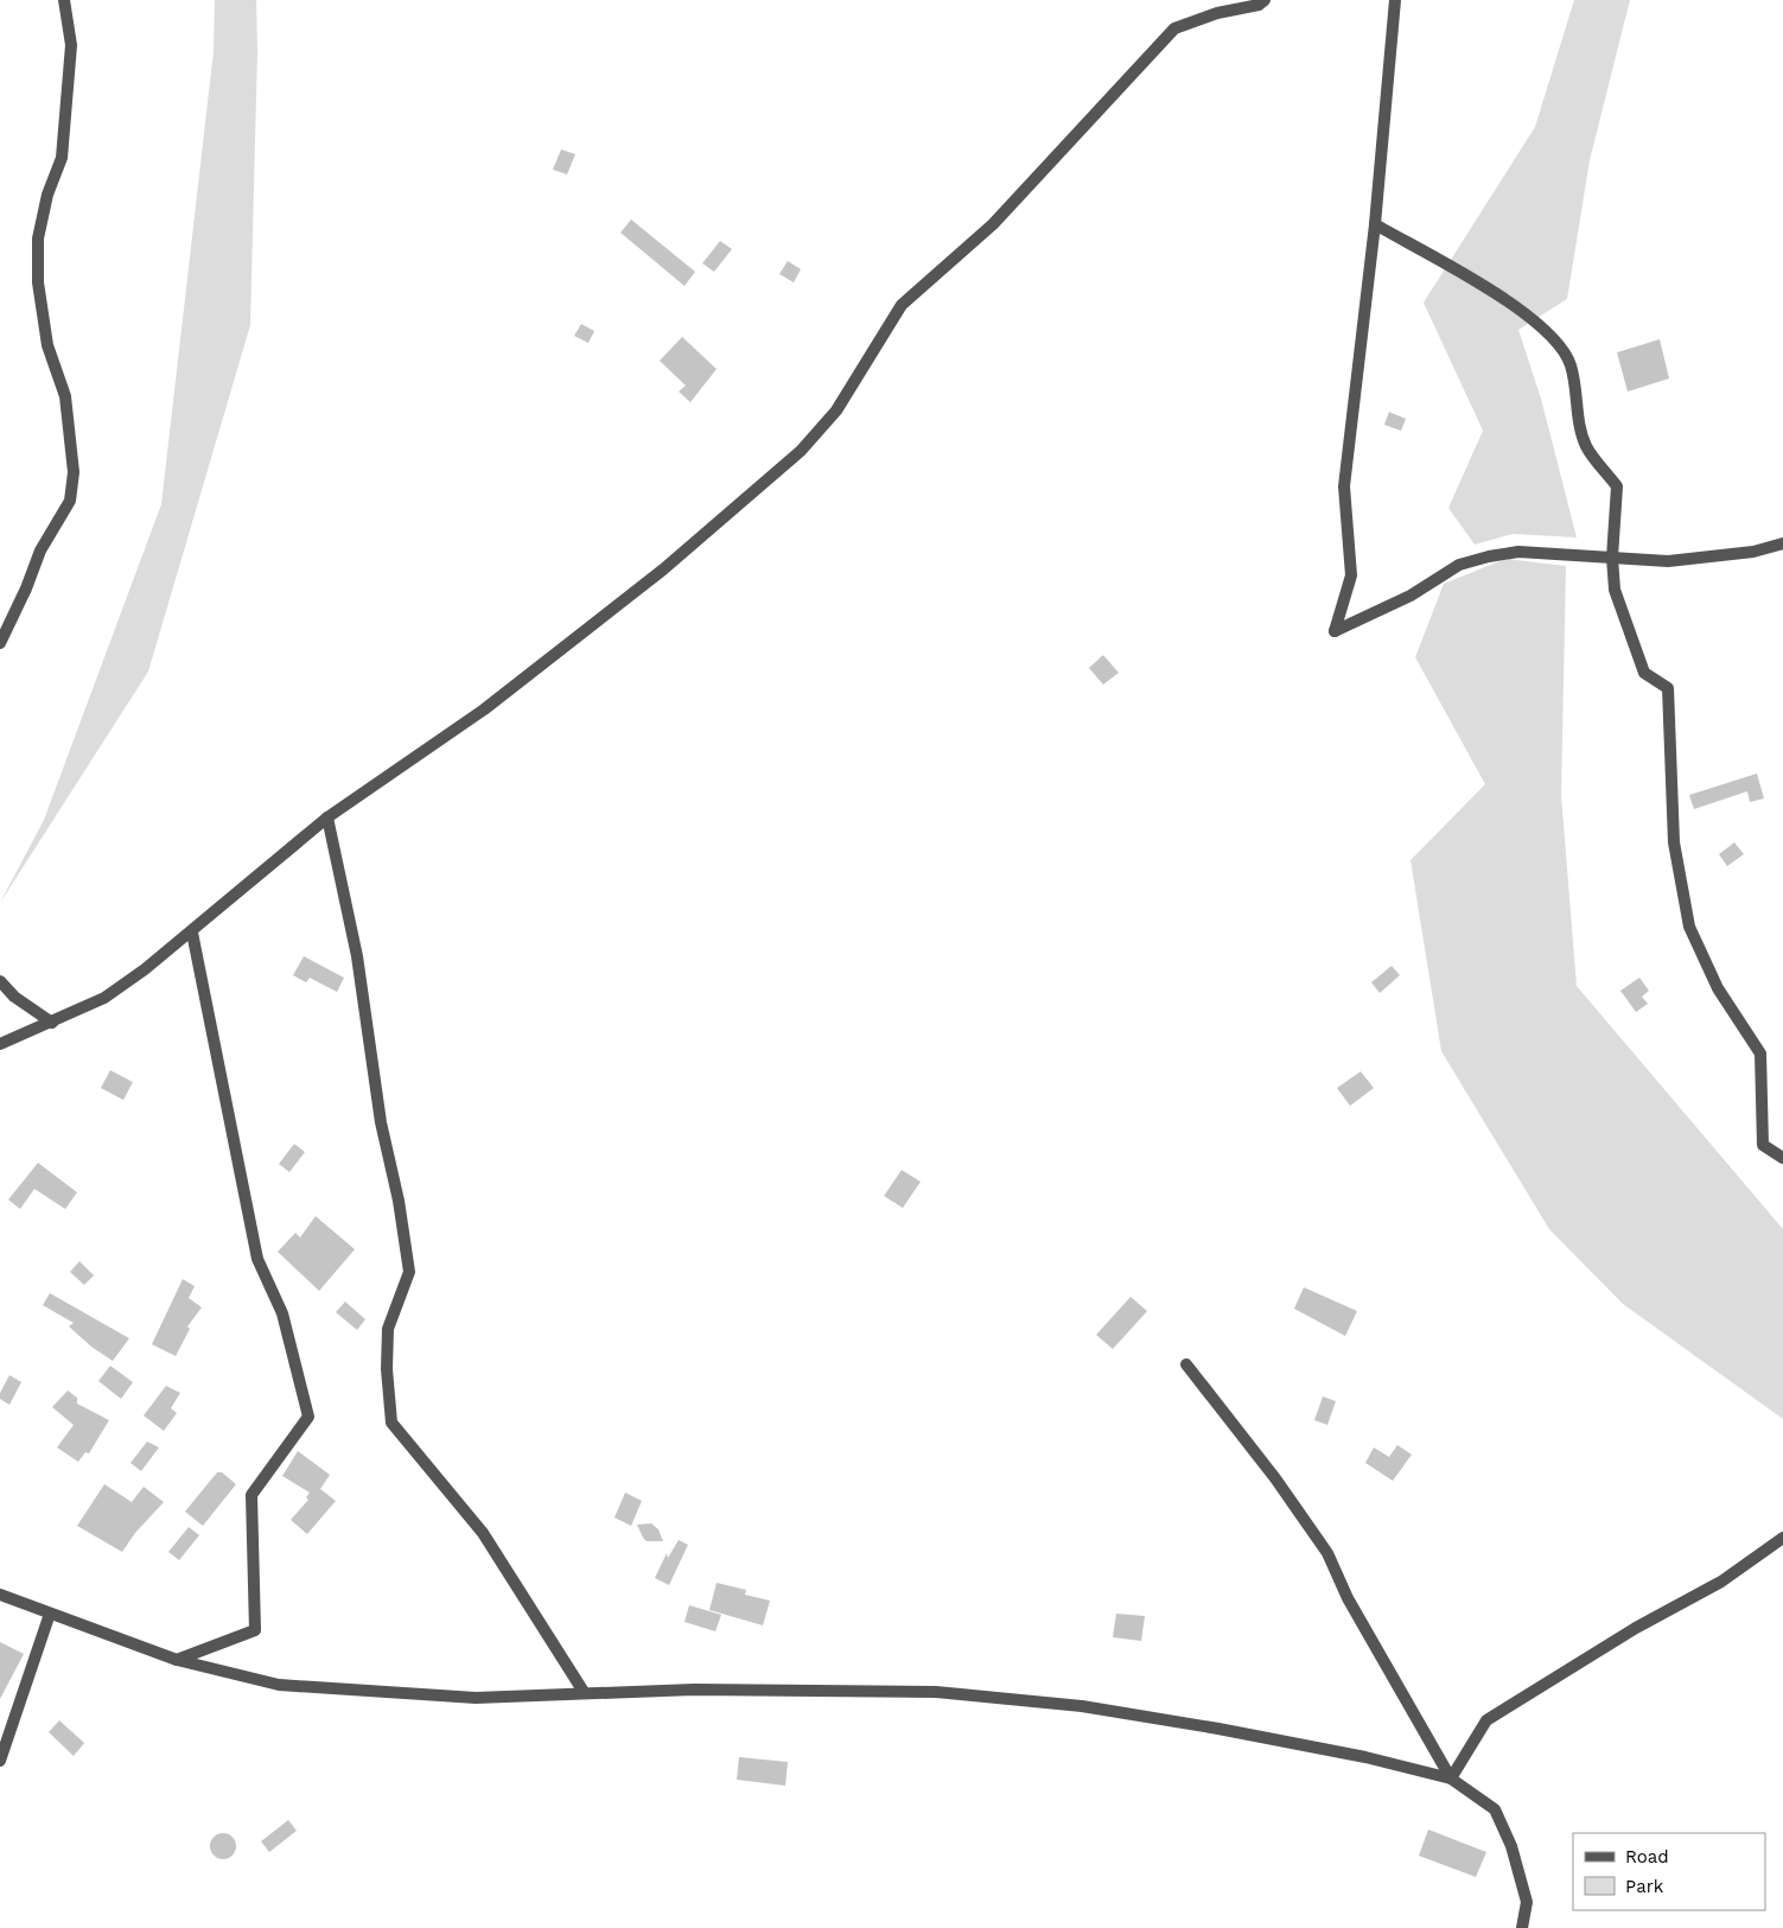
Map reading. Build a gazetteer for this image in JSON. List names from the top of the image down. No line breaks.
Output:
{"legend":["Road","Park"]}
